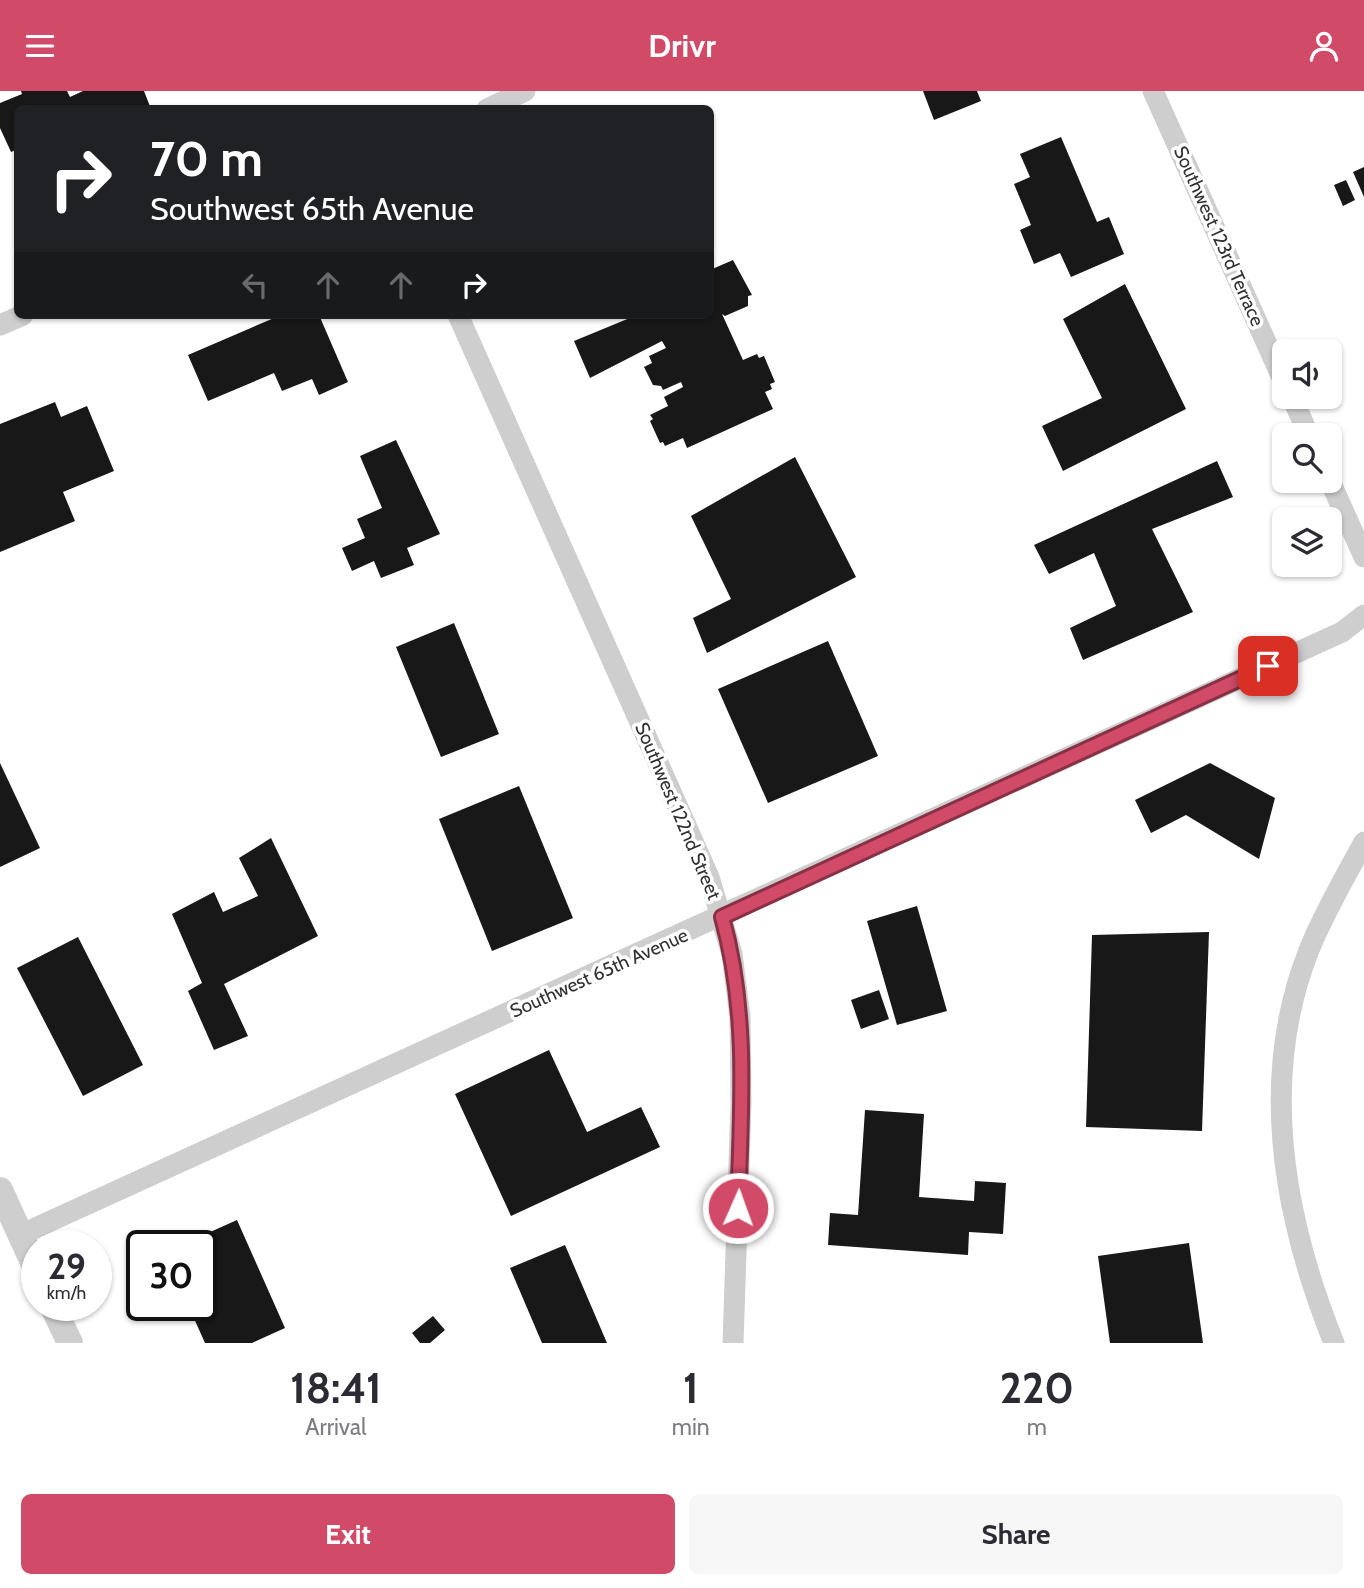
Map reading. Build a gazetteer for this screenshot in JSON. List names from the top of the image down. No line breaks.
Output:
{"streets":{"street":["Southwest 123rd Terrace","Southwest 122nd Street","Southwest 65th Avenue"]},"crossings":[["Southwest 122nd Street","Southwest 65th Avenue"]],"page":{"header":"Drivr","turn":["70 m","Southwest 65th Avenue"],"speed":"29 km/h","limit":"30","eta":["18:41","Arrival","1","min","220","m"],"buttons":["Exit","Share"]}}
